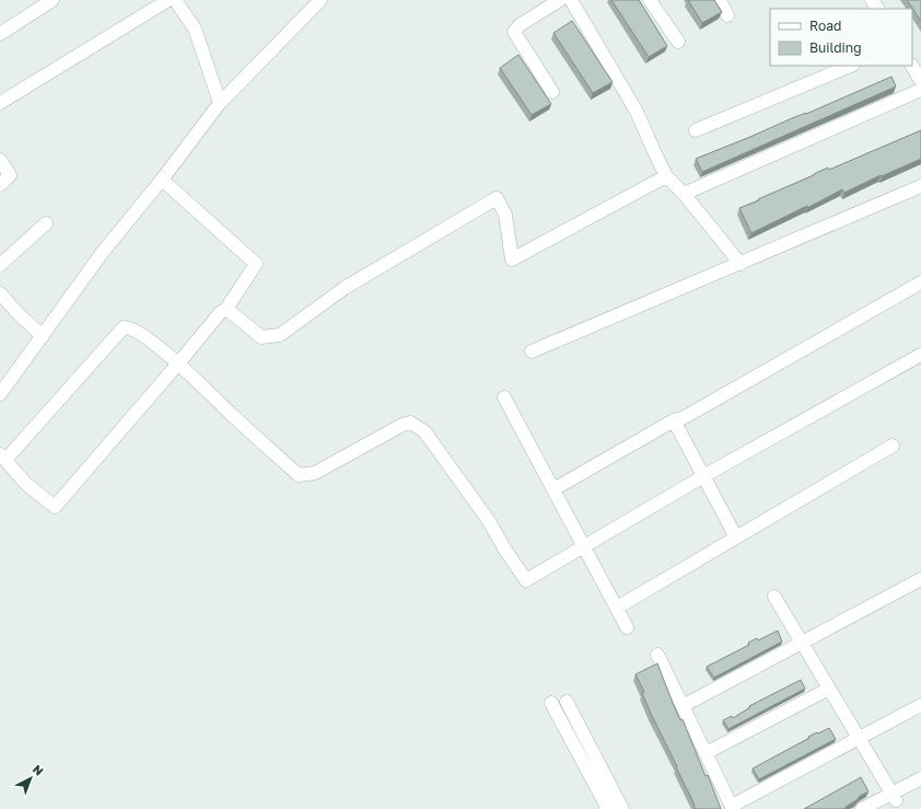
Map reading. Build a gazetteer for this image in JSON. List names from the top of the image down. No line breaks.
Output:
{"legend":["Road","Building"],"north":"top right"}
